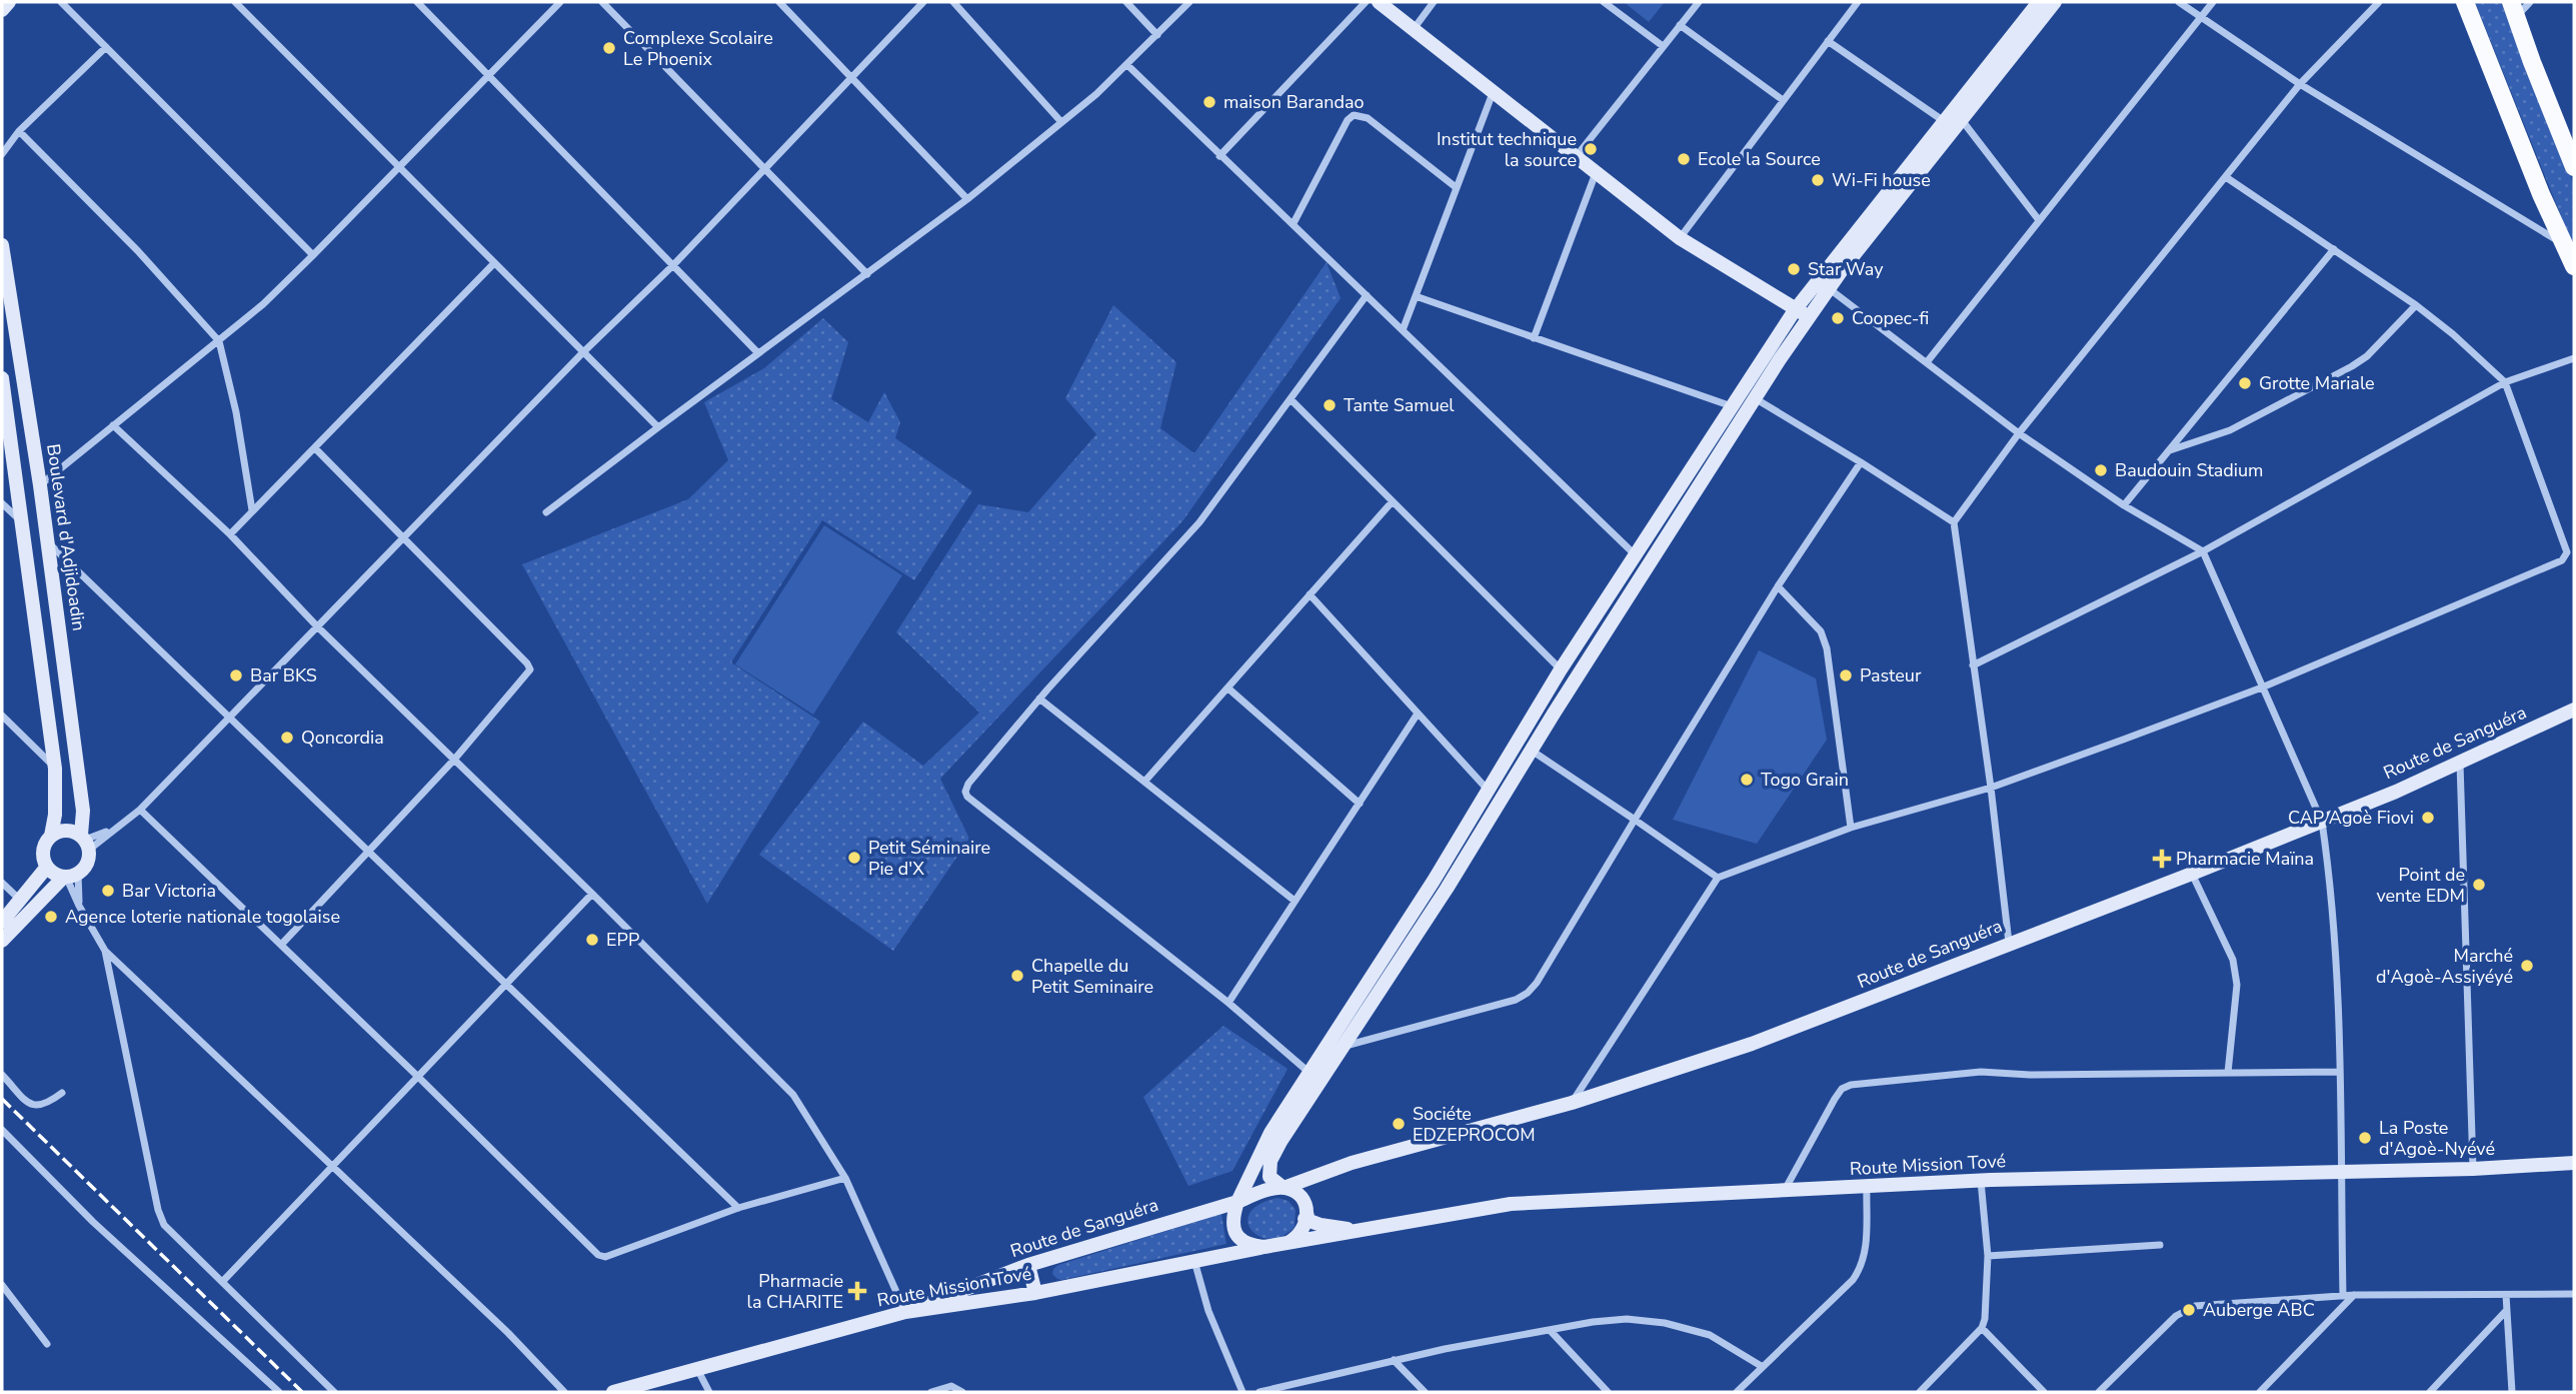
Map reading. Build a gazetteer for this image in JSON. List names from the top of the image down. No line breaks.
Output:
{"streets":{"street":["Boulevard d'Adjidoadin","Route de Sanguéra","Route Mission Tové"]},"crossings":[["Route de Sanguéra","Route Mission Tové"]],"places":{"other":["Complexe Scolaire Le Phoenix","maison Barandao","Institut technique la source","Ecole la Source","Wi-Fi house","Star Way","Coopec-fi","Grotte Mariale","Tante Samuel","Baudouin Stadium","Bar BKS","Pasteur","Qoncordia","Togo Grain","CAP Agoè Fiovi","Petit Séminaire Pie d'X","Point de vente EDM","Bar Victoria","Agence loterie nationale togolaise","EPP","Marché d'Agoè-Assiyéyé","Chapelle du Petit Seminaire","Sociéte EDZEPROCOM","La Poste d'Agoè-Nyévé","Auberge ABC"],"health":["Pharmacie Maïna","Pharmacie la CHARITE"]}}
